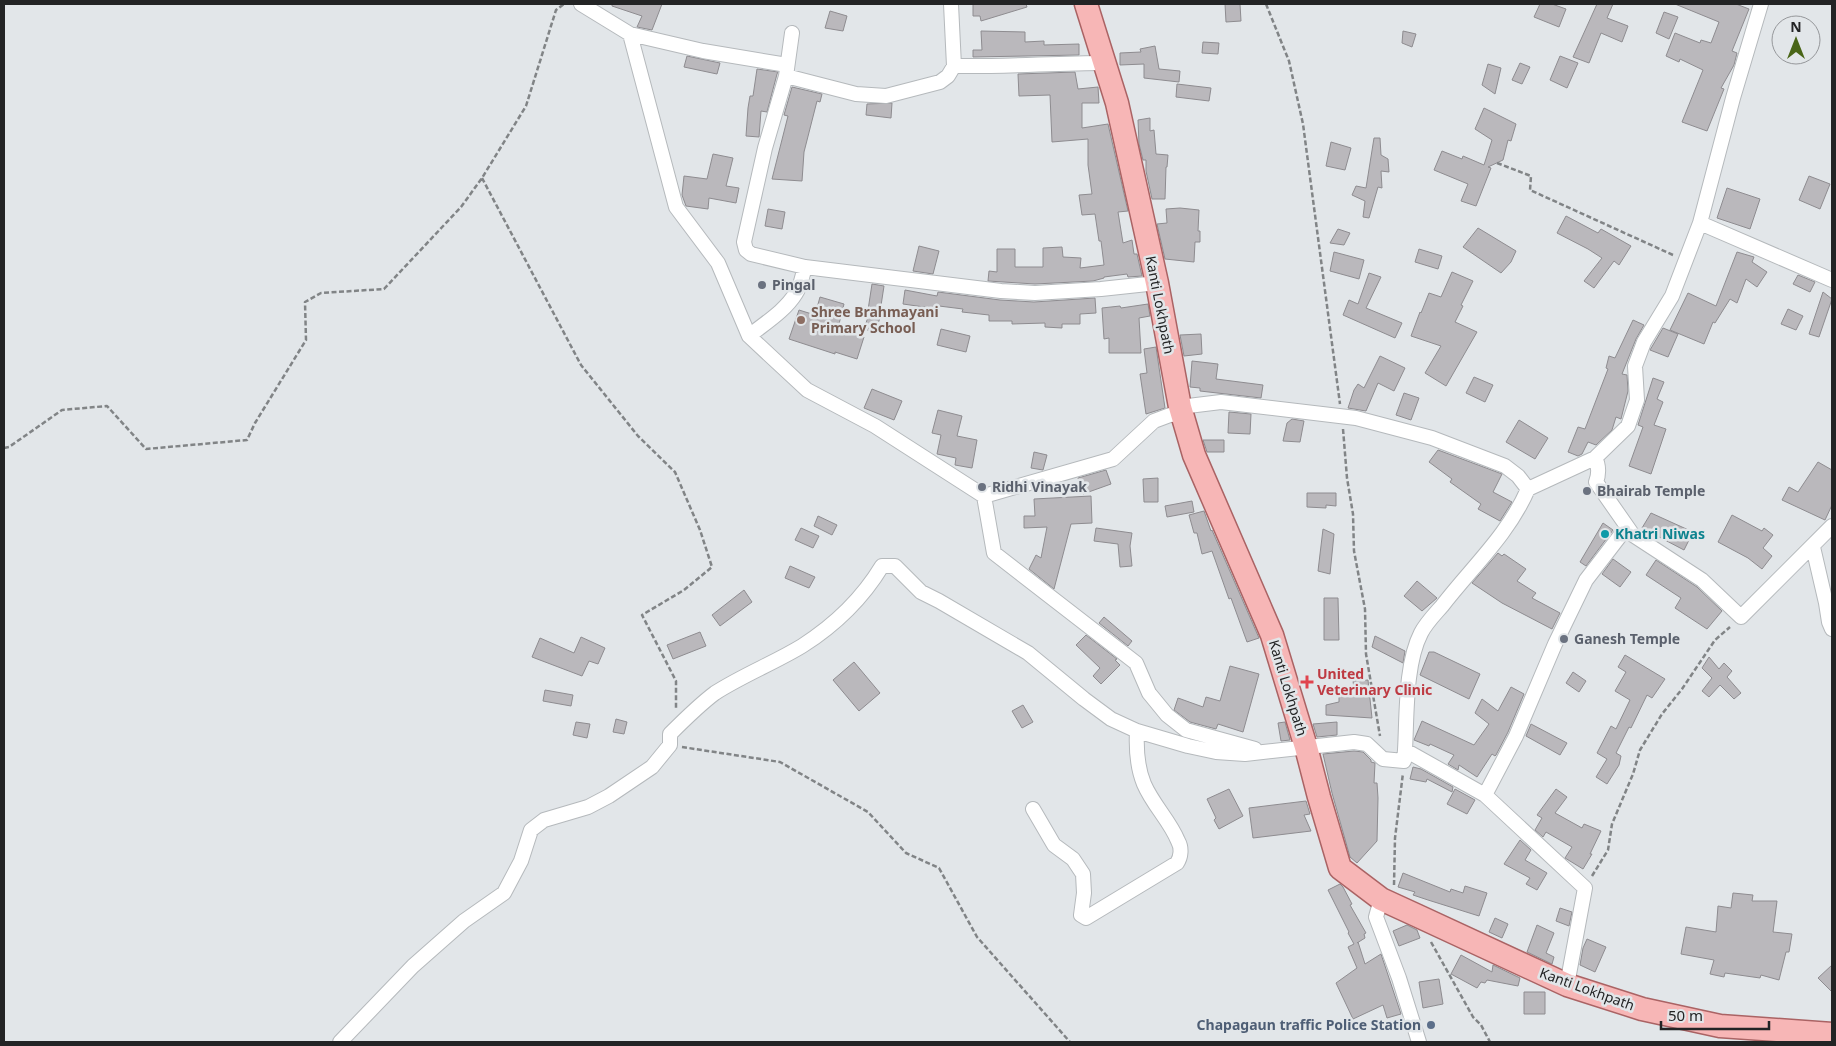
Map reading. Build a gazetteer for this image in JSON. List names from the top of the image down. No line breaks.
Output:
{"streets":{"main road":["Kanti Lokhpath"]},"places":{"other":["Pingal","Shree Brahmayani Primary School","Ridhi Vinayak","Bhairab Temple","Khatri Niwas","Ganesh Temple","Chapagaun traffic Police Station"],"health":["United Veterinary Clinic"]},"scale_bar":"50 m","north":"top"}
